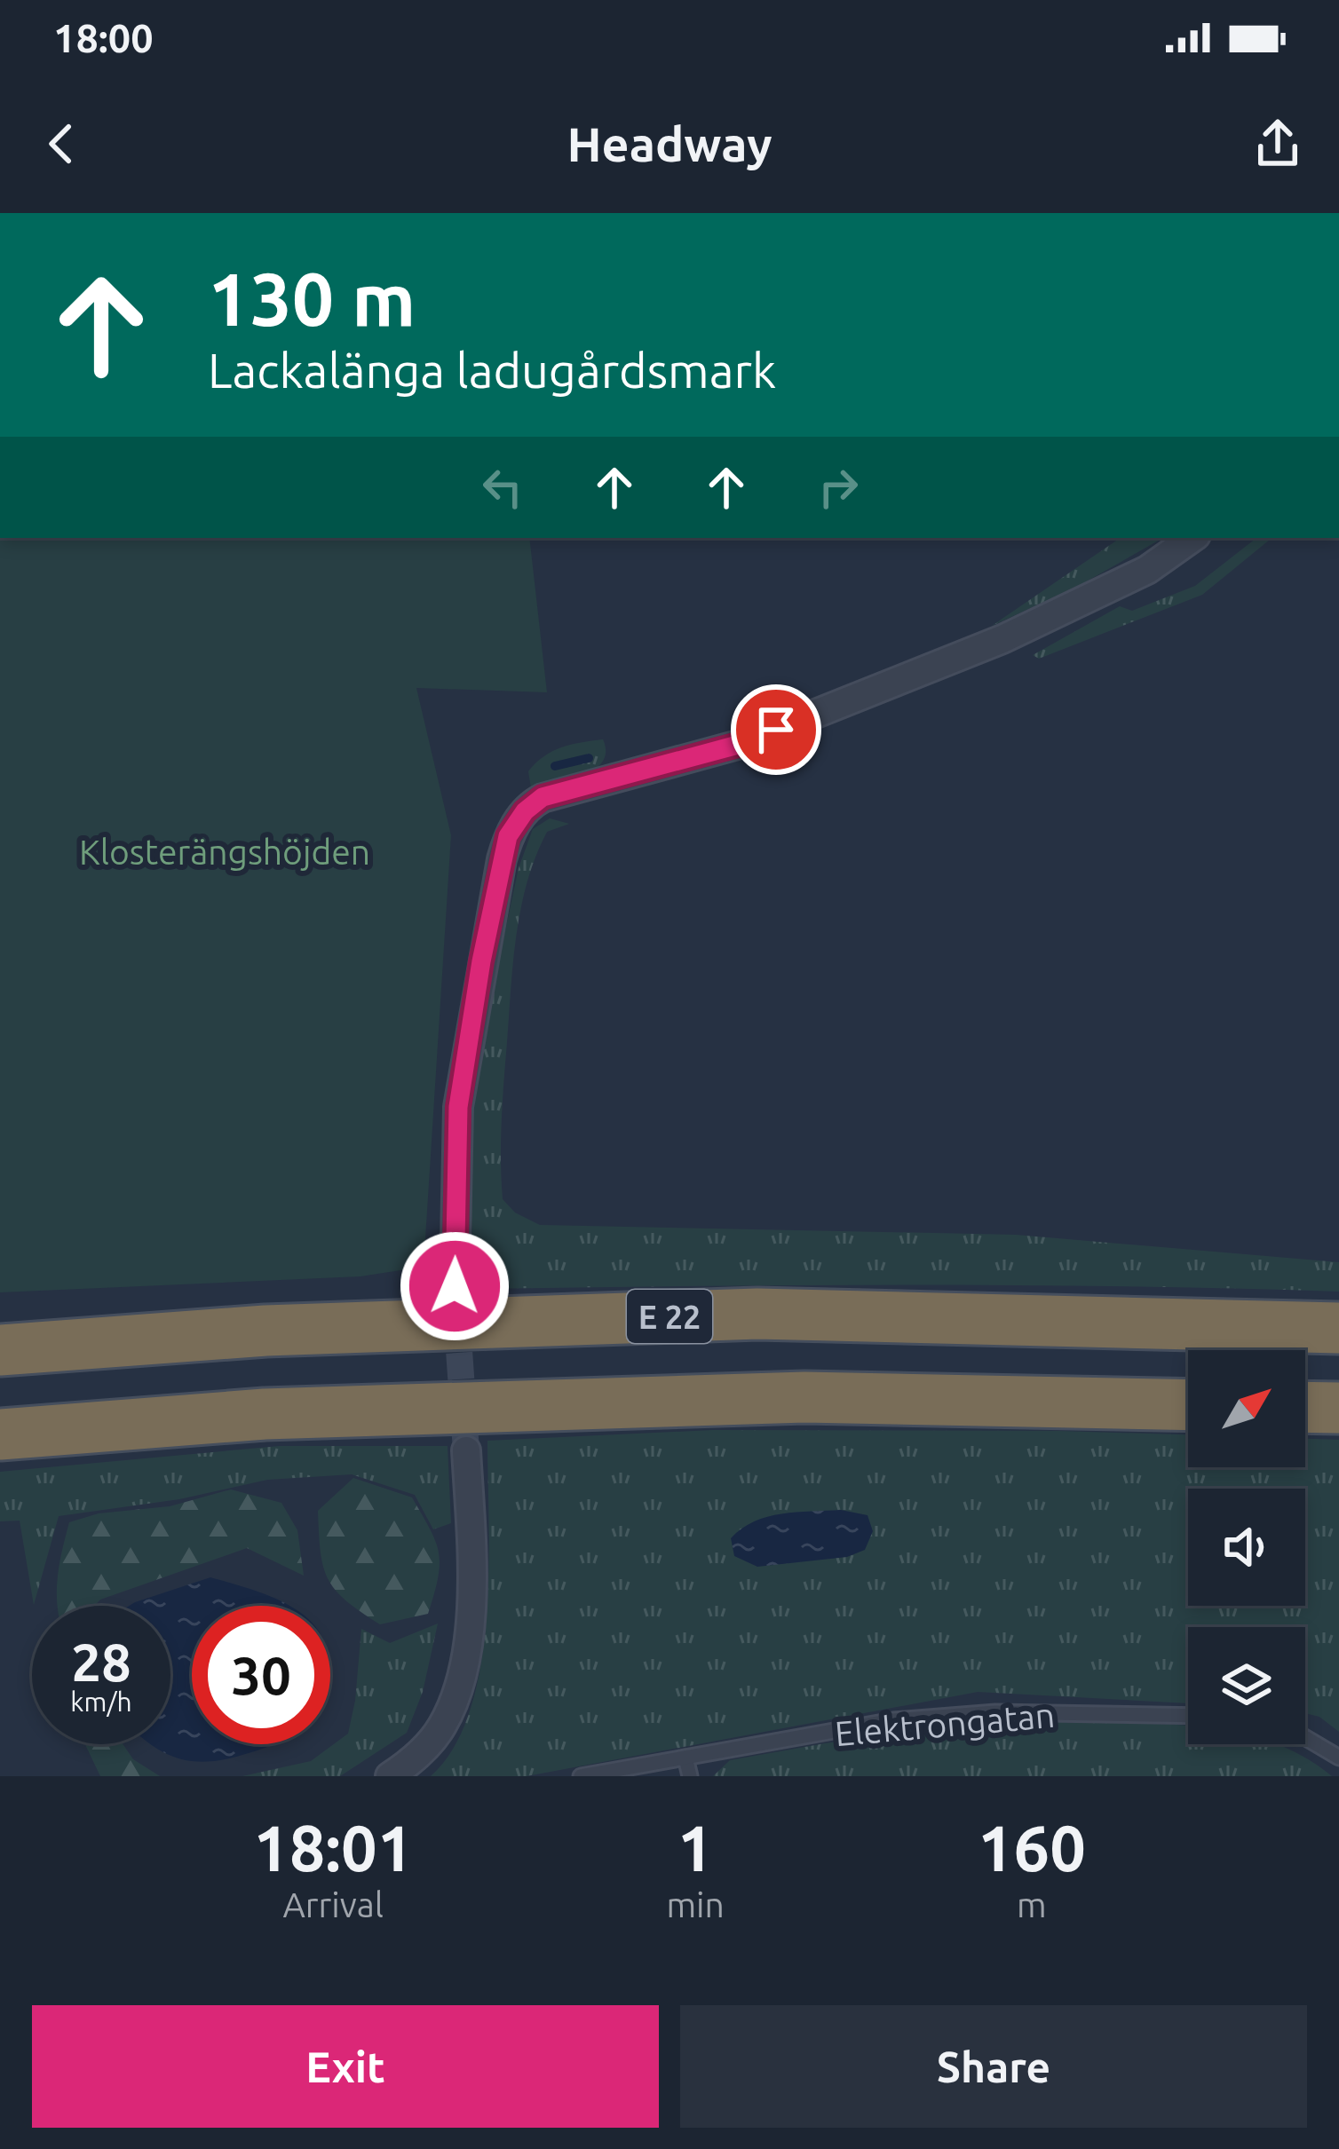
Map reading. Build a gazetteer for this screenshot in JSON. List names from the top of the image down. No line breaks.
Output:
{"streets":{"highway":["E 22"],"lane":["Elektrongatan"]},"parks":["Klosterängshöjden"],"north":"top right","page":{"status":"18:00","header":"Headway","turn":["130 m","Lackalänga ladugårdsmark"],"speed":"28 km/h","limit":"30","eta":["18:01","Arrival","1","min","160","m"],"buttons":["Exit","Share"]}}
